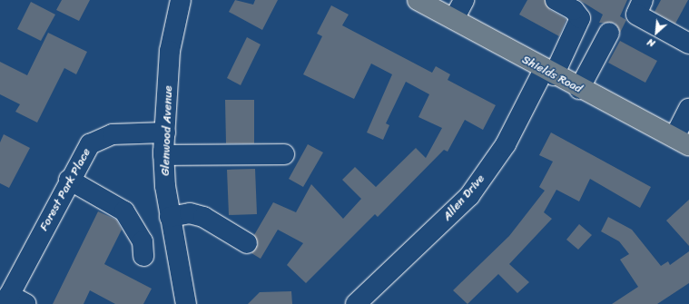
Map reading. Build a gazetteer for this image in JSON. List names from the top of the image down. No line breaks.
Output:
{"streets":{"main road":["Shields Road"],"street":["Glenwood Avenue","Forest Park Place","Allen Drive"]},"crossings":[["Shields Road","Allen Drive"],["Glenwood Avenue","Forest Park Place"]],"north":"bottom left"}
